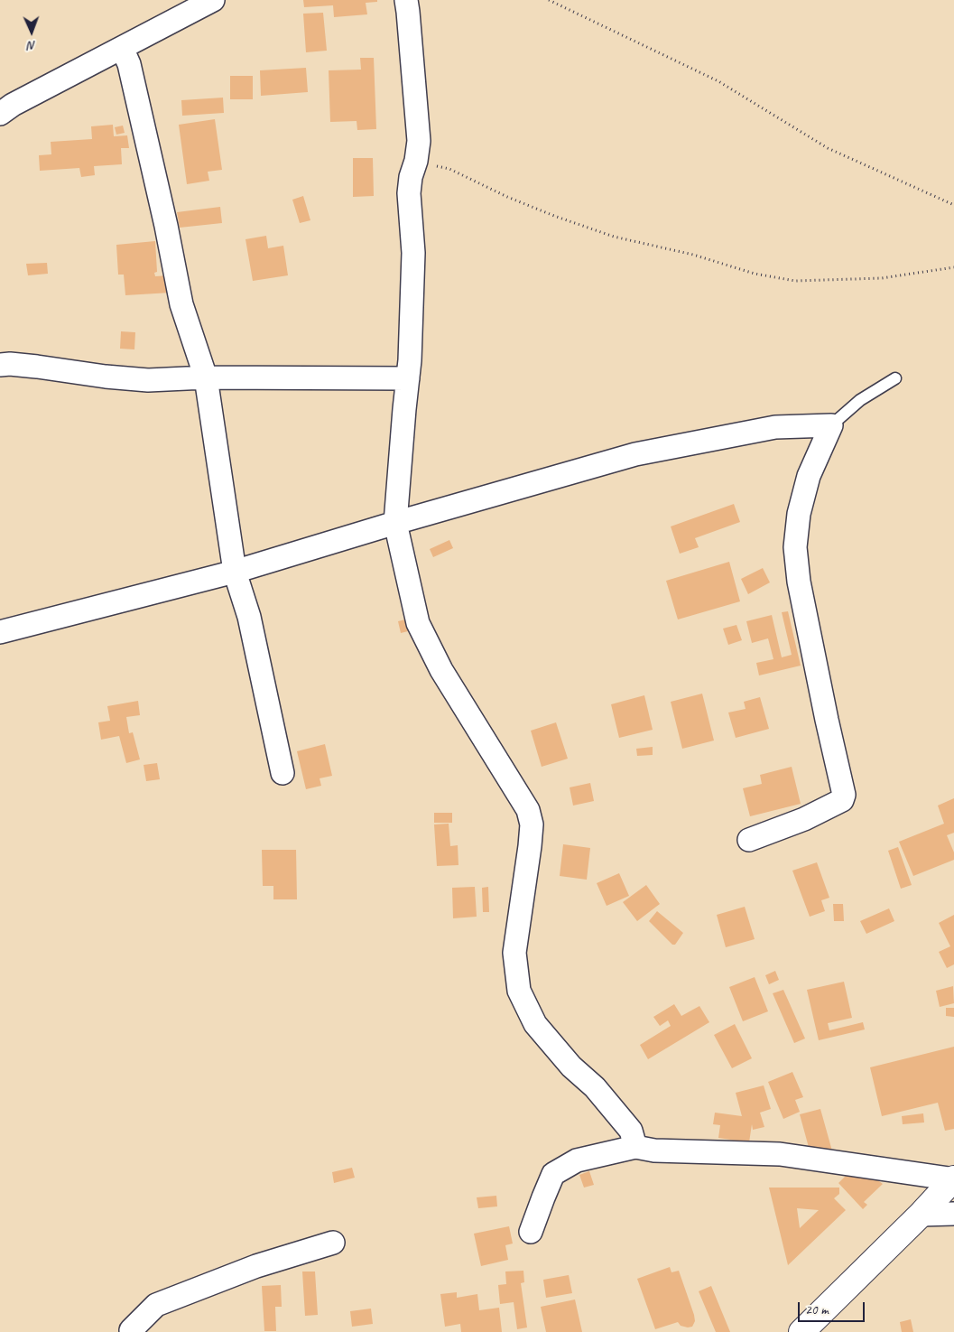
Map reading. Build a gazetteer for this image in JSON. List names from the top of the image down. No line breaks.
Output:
{"scale_bar":"20 m","north":"bottom"}
